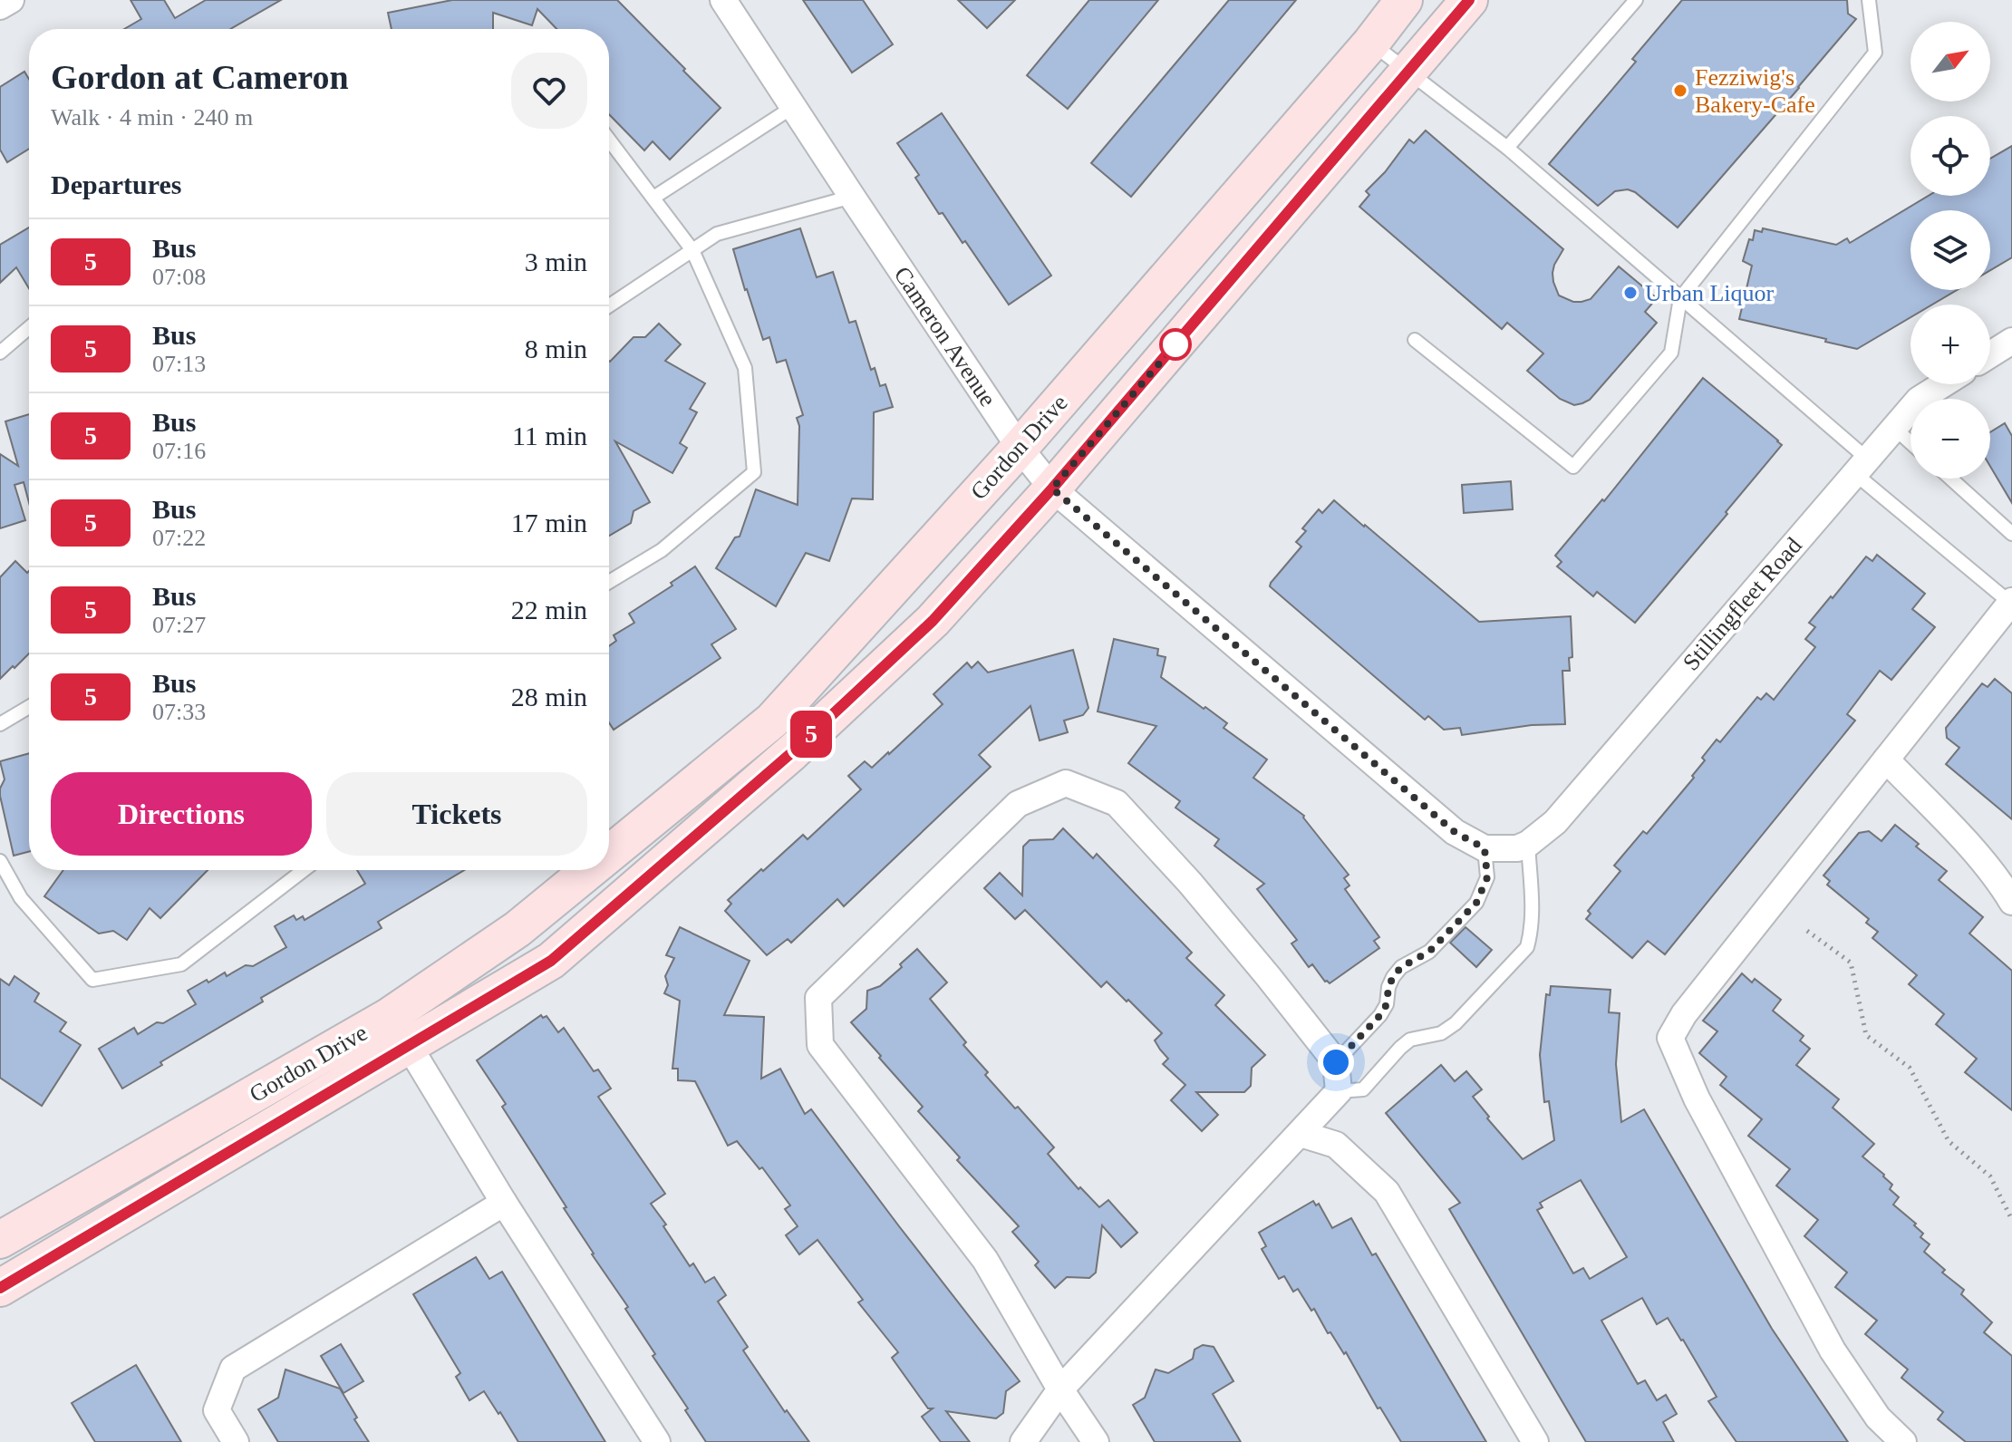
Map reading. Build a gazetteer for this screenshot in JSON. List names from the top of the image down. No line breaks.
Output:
{"streets":{"main road":["Gordon Drive"],"street":["Cameron Avenue","Stillingfleet Road"]},"crossings":[["Cameron Avenue","Gordon Drive"]],"places":["Fezziwig's Bakery-Cafe","Urban Liquor"],"lines":["bus line 5"],"north":"top right","page":{"on_map":"5","map_buttons":["+","−"],"heading":[["Gordon at Cameron","Walk · 4 min · 240 m"],"Departures"],"list":[{"mark":"5","name":"Bus","note":"07:08","value":"3 min"},{"mark":"5","name":"Bus","note":"07:13","value":"8 min"},{"mark":"5","name":"Bus","note":"07:16","value":"11 min"},{"mark":"5","name":"Bus","note":"07:22","value":"17 min"},{"mark":"5","name":"Bus","note":"07:27","value":"22 min"},{"mark":"5","name":"Bus","note":"07:33","value":"28 min"}],"buttons":["Directions","Tickets"]}}
